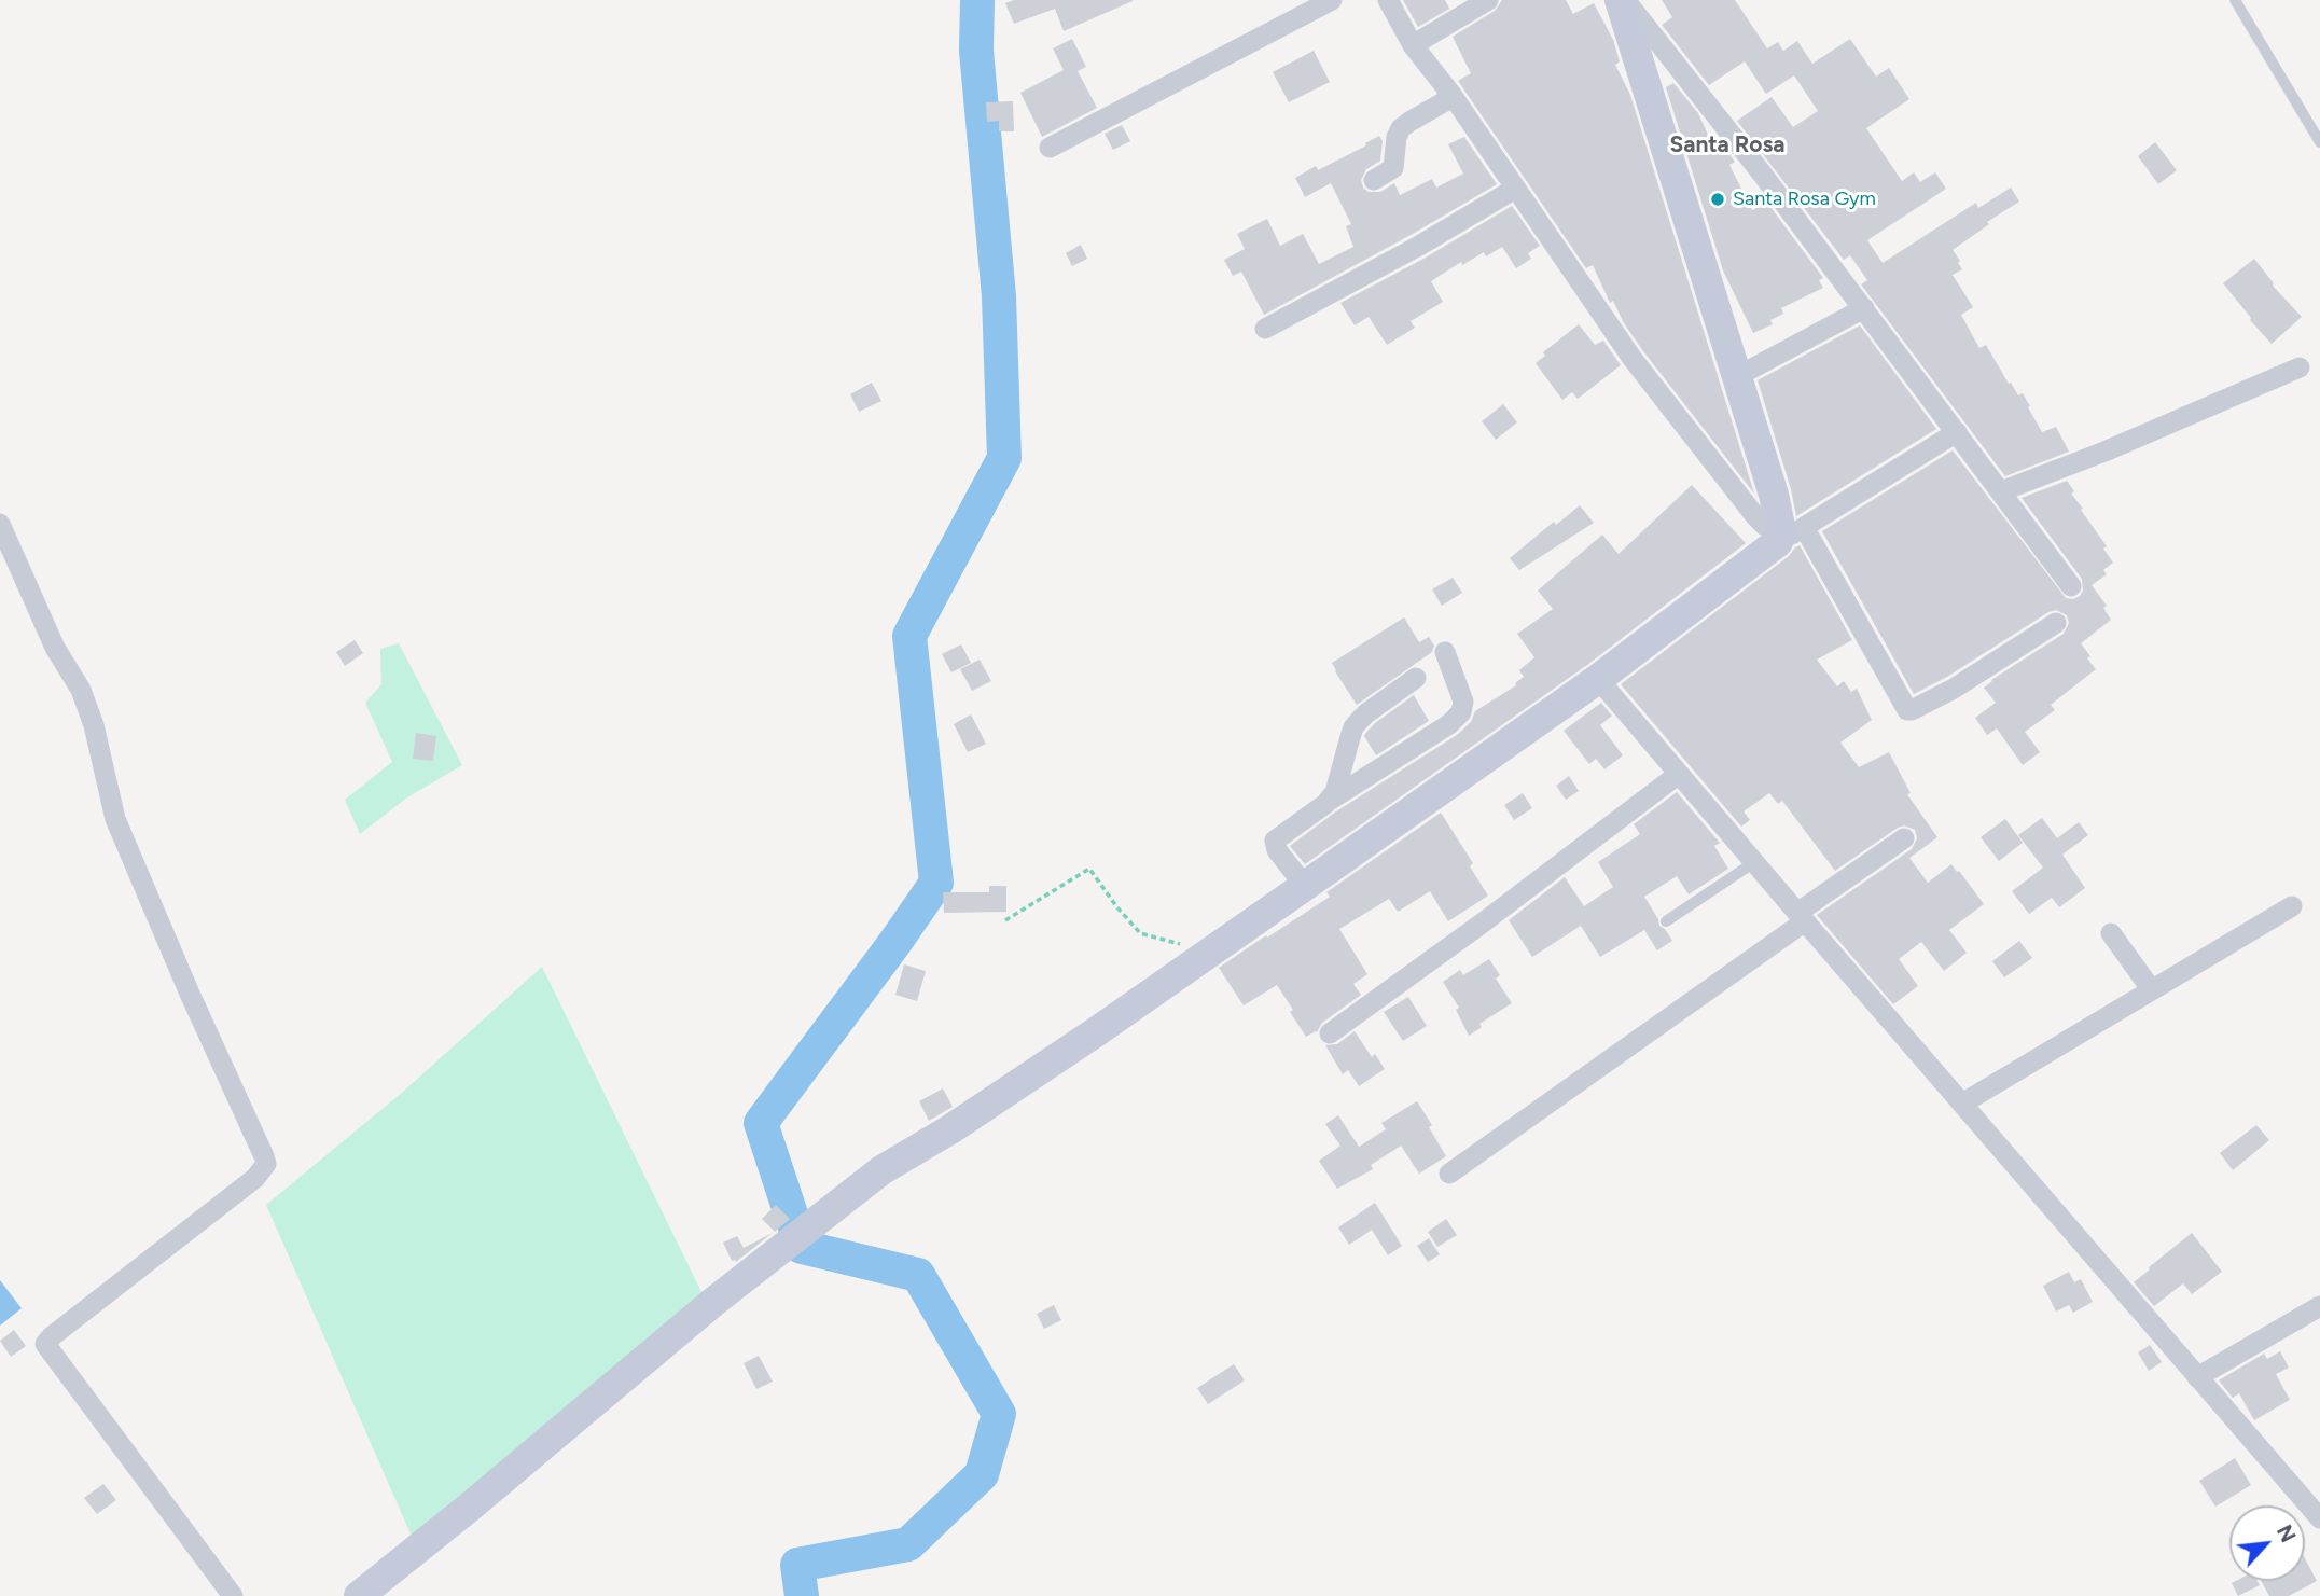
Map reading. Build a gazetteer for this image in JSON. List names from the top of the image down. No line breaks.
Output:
{"districts":["Santa Rosa"],"places":["Santa Rosa Gym"],"north":"top right"}
